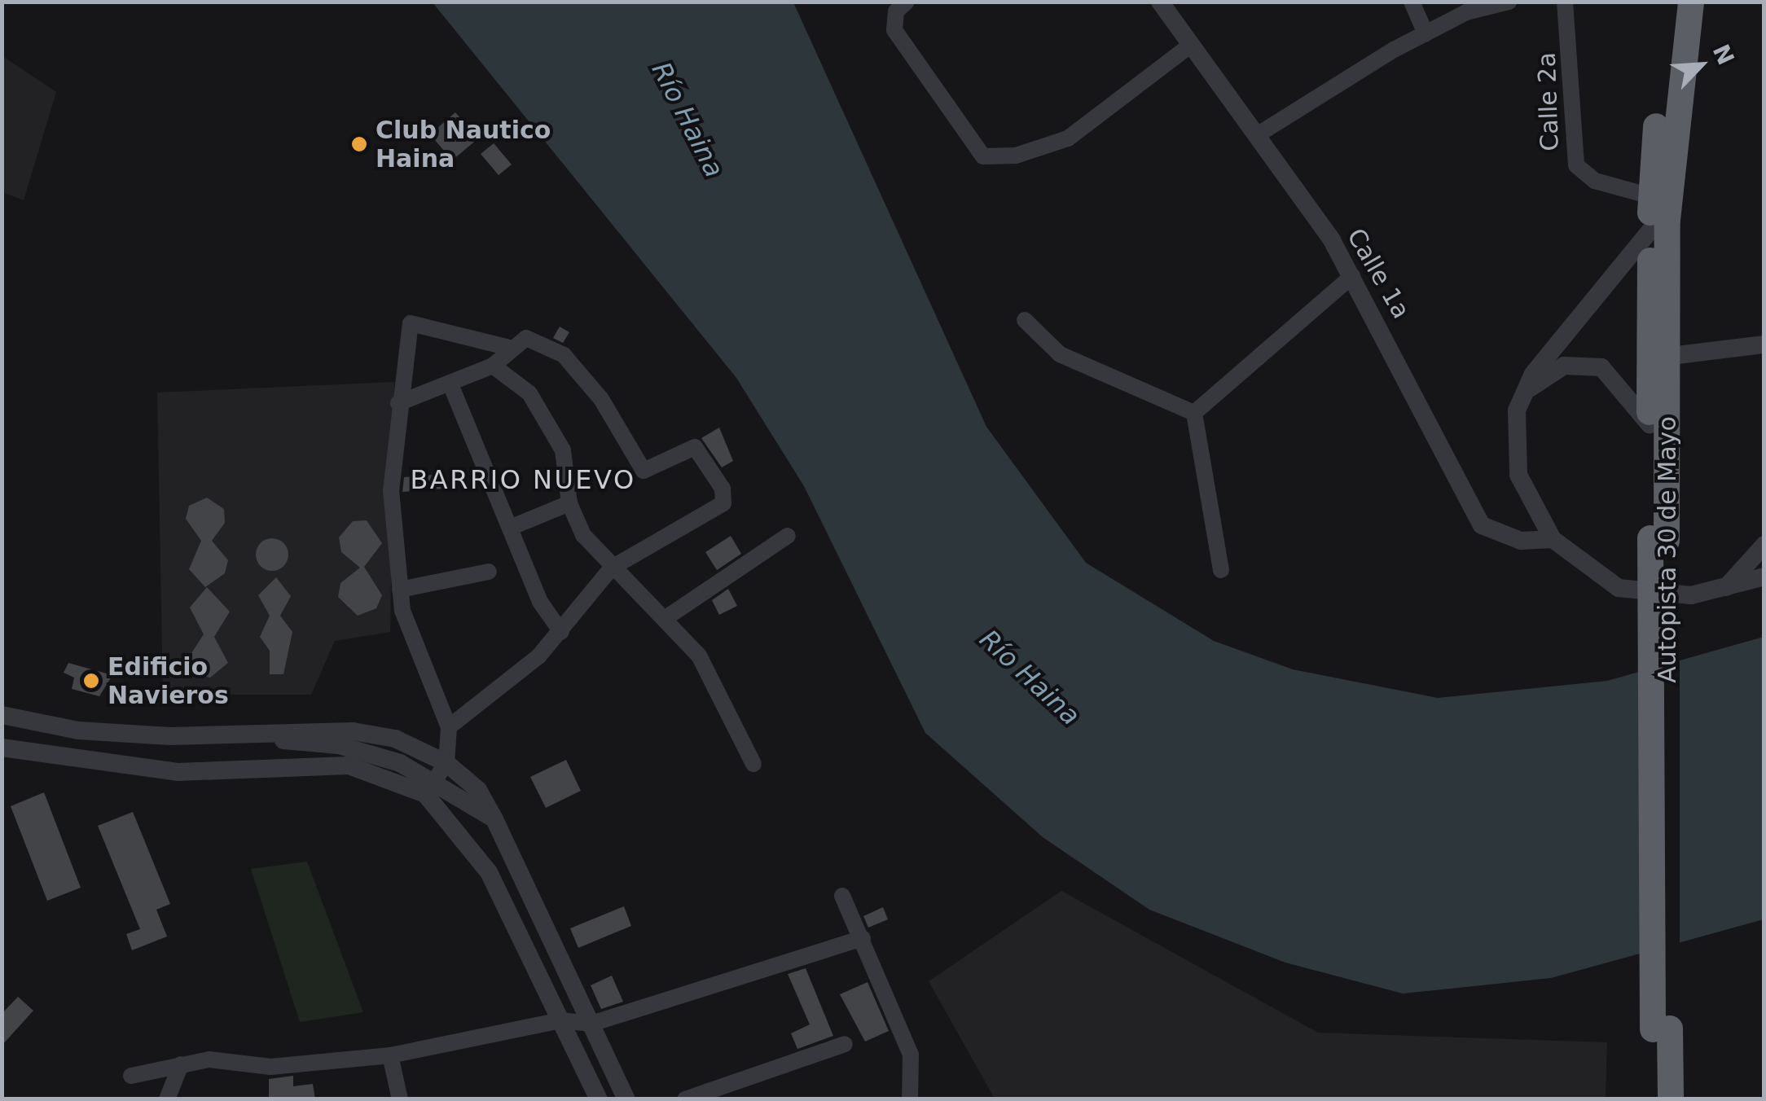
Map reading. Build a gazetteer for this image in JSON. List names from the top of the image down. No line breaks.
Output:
{"streets":{"highway":["Autopista 30 de Mayo"],"street":["Calle 2a","Calle 1a"]},"crossings":[["Calle 2a","Autopista 30 de Mayo"]],"districts":["BARRIO NUEVO"],"water":["Río Haina"],"places":["Club Nautico Haina","Edificio Navieros"],"north":"top right"}
